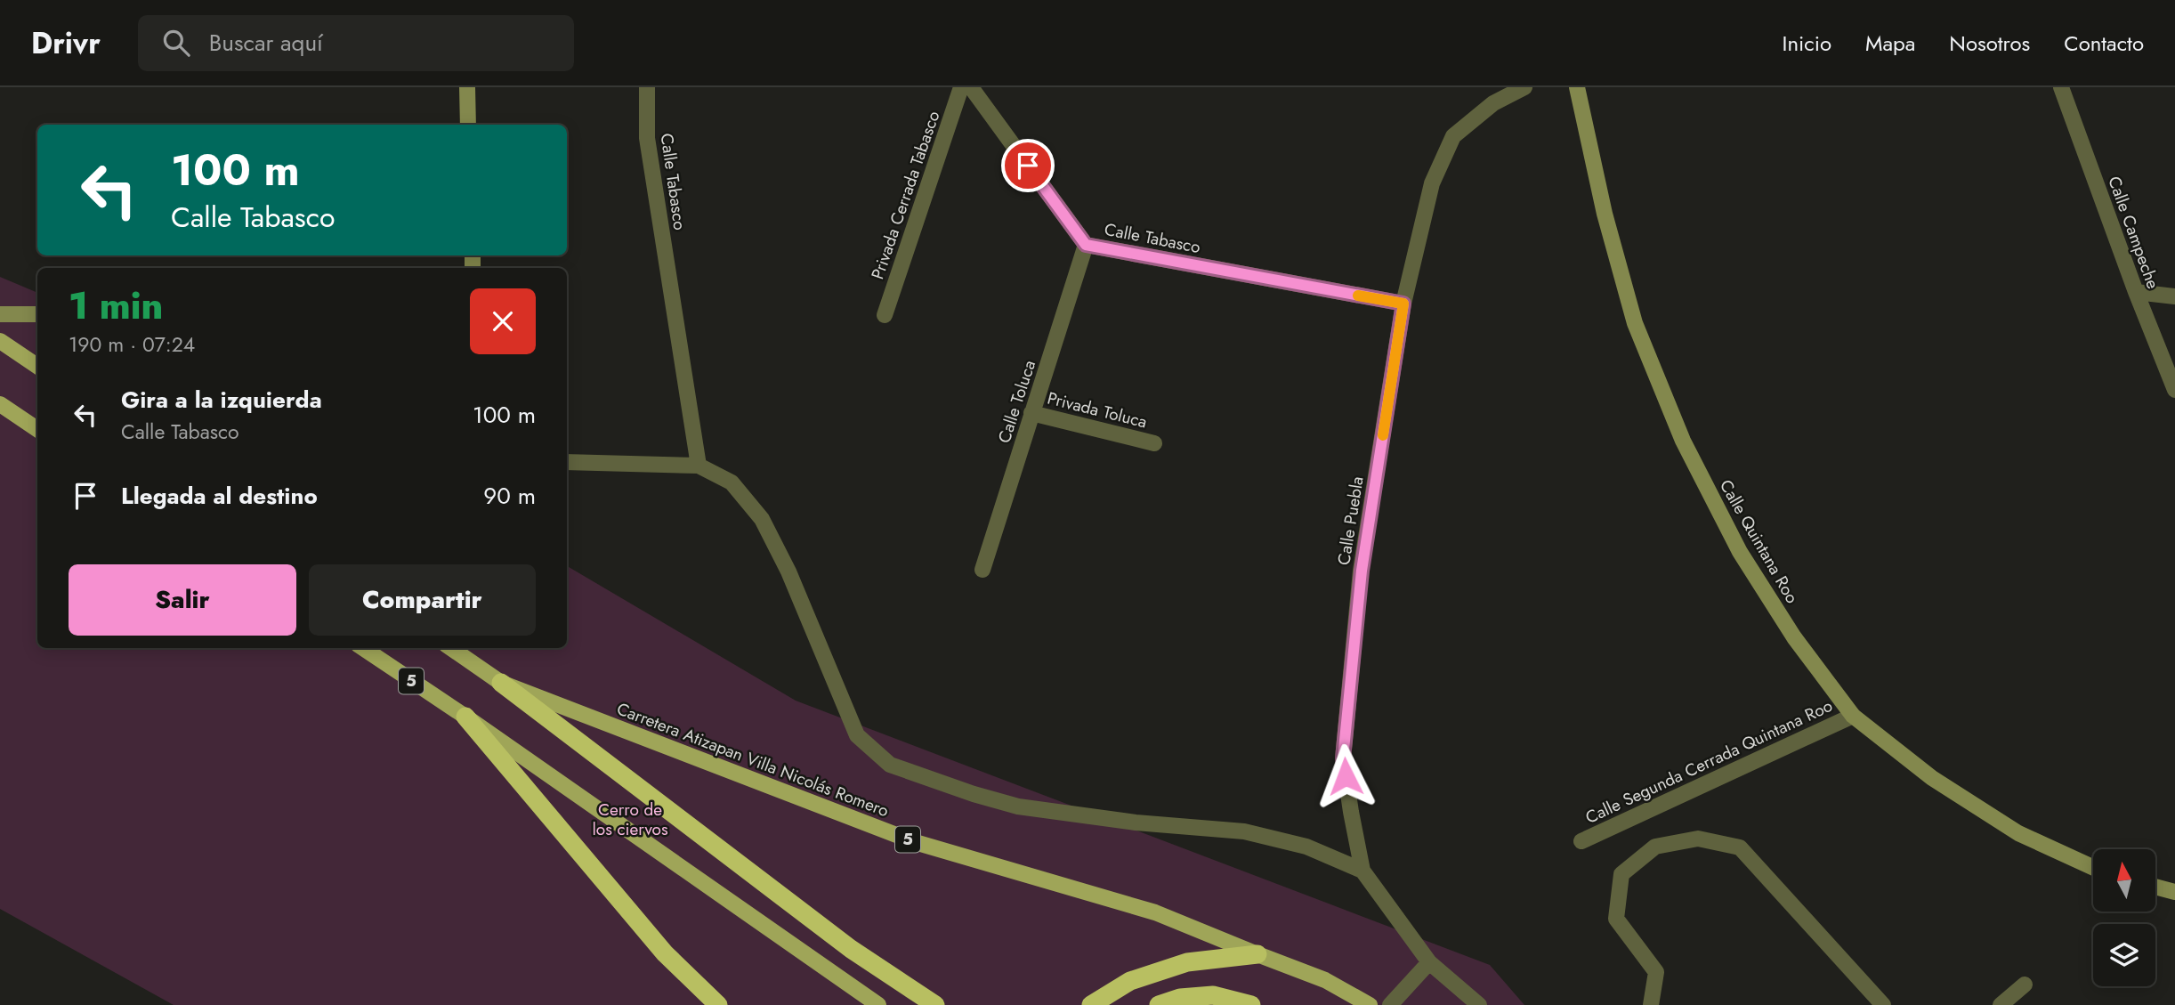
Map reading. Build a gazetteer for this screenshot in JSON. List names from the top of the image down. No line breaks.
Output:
{"streets":{"main road":["5","Carretera Atizapan Villa Nicolás Romero"],"street":["Calle Tabasco","Privada Cerrada Tabasco","Calle Campeche","Calle Toluca","Privada Toluca","Calle Puebla","Calle Quintana Roo","Calle Segunda Cerrada Quintana Roo"]},"crossings":[["Calle Tabasco","Calle Toluca"],["Calle Tabasco","Calle Puebla"],["Calle Toluca","Privada Toluca"],["Calle Quintana Roo","Calle Segunda Cerrada Quintana Roo"]],"parks":["Cerro de los ciervos"],"north":"top","page":{"header":"Drivr","search":"Buscar aquí","nav":["Inicio","Mapa","Nosotros","Contacto"],"turn":["100 m","Calle Tabasco"],"heading":["1 min","190 m · 07:24"],"list":[{"name":"Gira a la izquierda","note":"Calle Tabasco","value":"100 m"},{"name":"Llegada al destino","value":"90 m"}],"buttons":["Salir","Compartir"]}}
